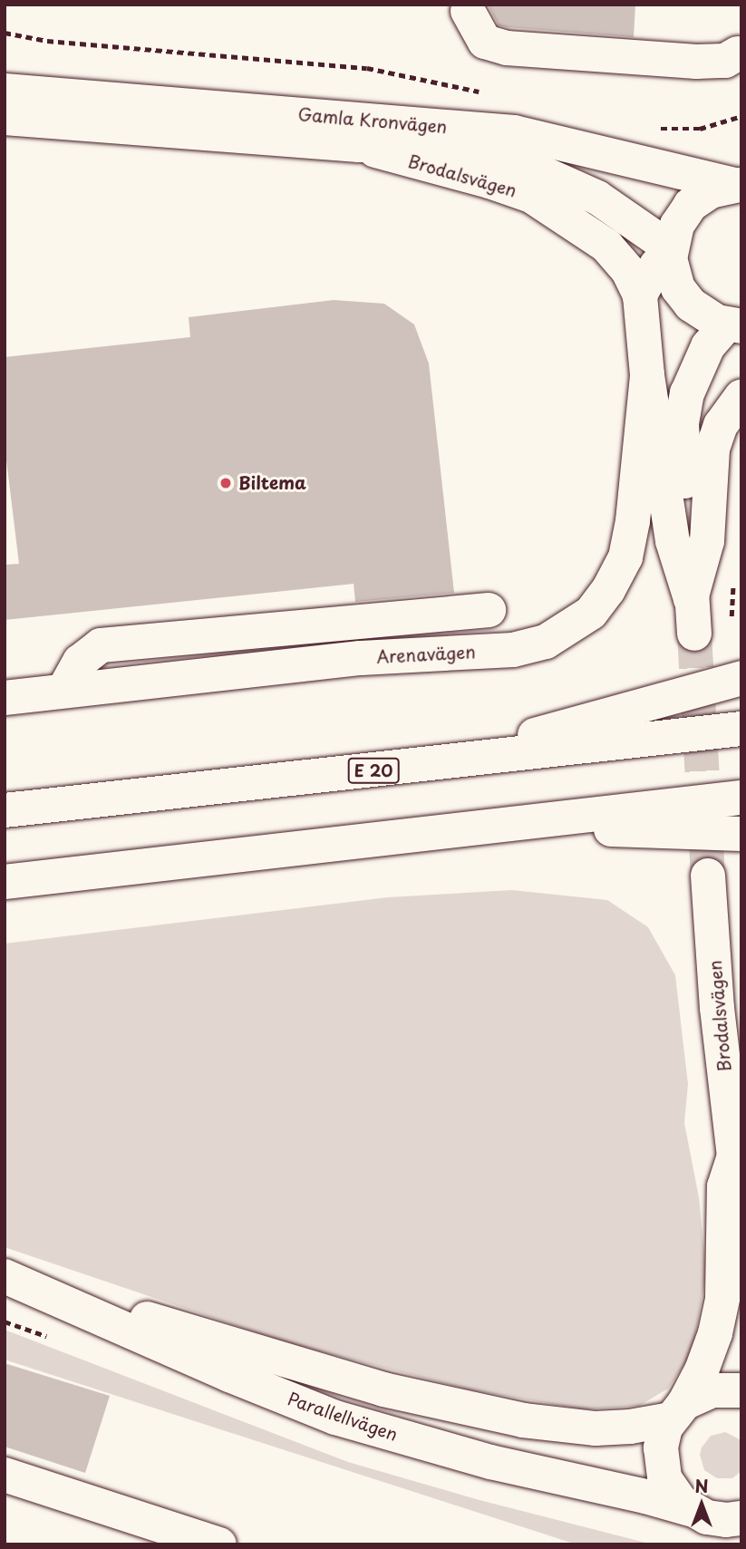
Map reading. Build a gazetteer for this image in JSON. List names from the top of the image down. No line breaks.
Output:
{"streets":{"main road":["Gamla Kronvägen","Brodalsvägen","Arenavägen","E 20","Parallellvägen"]},"crossings":[["Gamla Kronvägen","Brodalsvägen"],["Brodalsvägen","Arenavägen"],["Brodalsvägen","Parallellvägen"]],"places":["Biltema"],"north":"top"}
